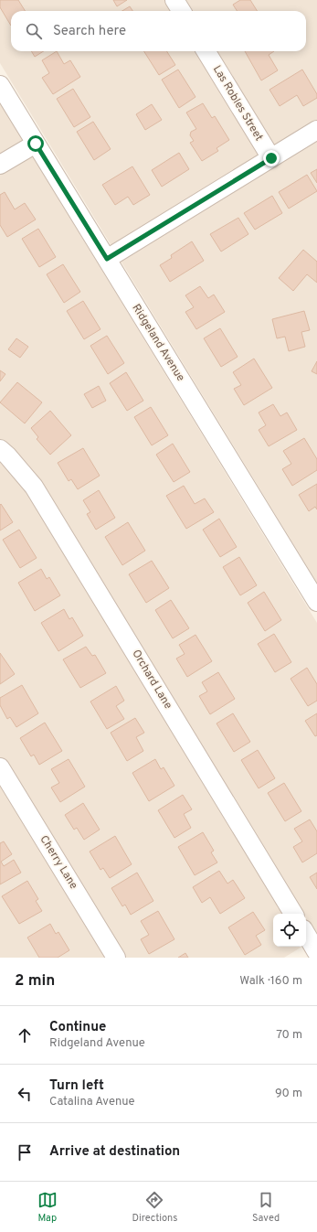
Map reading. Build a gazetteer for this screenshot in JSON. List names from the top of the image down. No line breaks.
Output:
{"streets":{"street":["Las Robles Street","Ridgeland Avenue","Orchard Lane","Cherry Lane"]},"page":{"search":"Search here","heading":["2 min","Walk · 160 m"],"list":[["Continue","Ridgeland Avenue","70 m"],["Turn left","Catalina Avenue","90 m"],"Arrive at destination"],"nav":["Map","Directions","Saved"]}}
